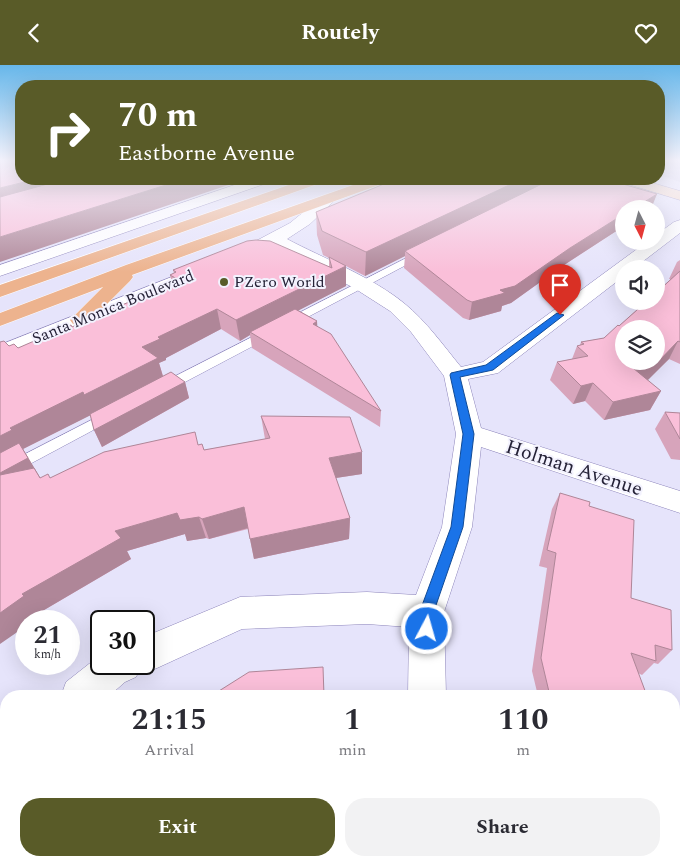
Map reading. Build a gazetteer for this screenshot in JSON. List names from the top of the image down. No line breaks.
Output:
{"streets":{"main road":["Santa Monica Boulevard"],"street":["Holman Avenue"]},"places":["PZero World"],"north":"bottom","page":{"header":"Routely","turn":["70 m","Eastborne Avenue"],"speed":"21 km/h","limit":"30","eta":["21:15","Arrival","1","min","110","m"],"buttons":["Exit","Share"]}}
